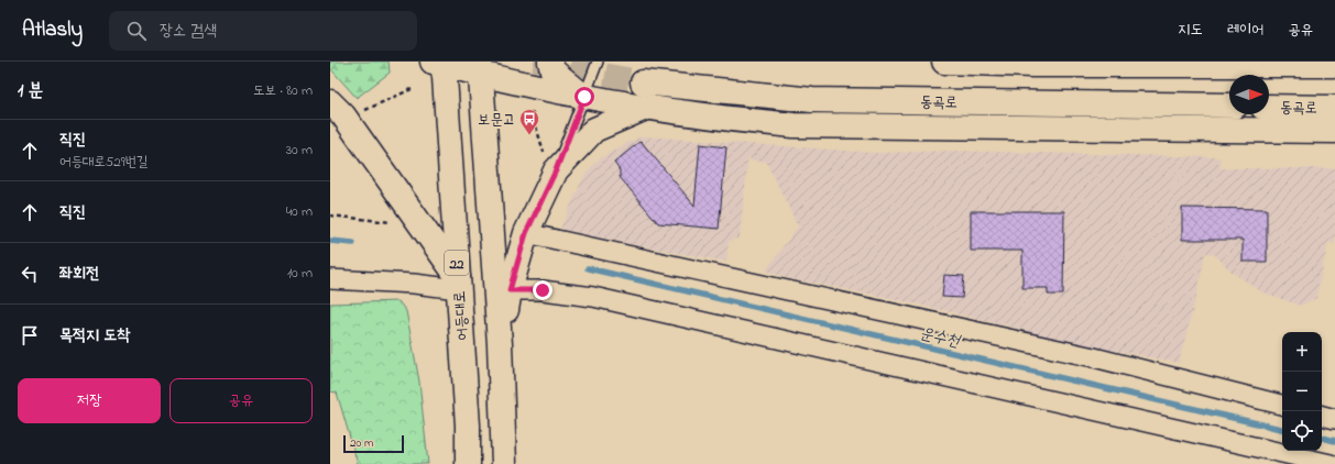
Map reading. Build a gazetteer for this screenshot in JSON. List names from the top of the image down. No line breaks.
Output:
{"streets":{"main road":["동곡로","22","어등대로"]},"water":["운수천"],"places":{"bus stop":["보문고"]},"scale_bar":"20 m","north":"right","page":{"header":"Atlasly","search":"장소 검색","nav":["지도","레이어","공유"],"heading":["1 분","도보 · 80 m"],"list":[["직진","어등대로529번길","30 m"],["직진","40 m"],["좌회전","10 m"],"목적지 도착"],"map_buttons":["+","−"],"buttons":["저장","공유"],"scale":"20 m"}}
